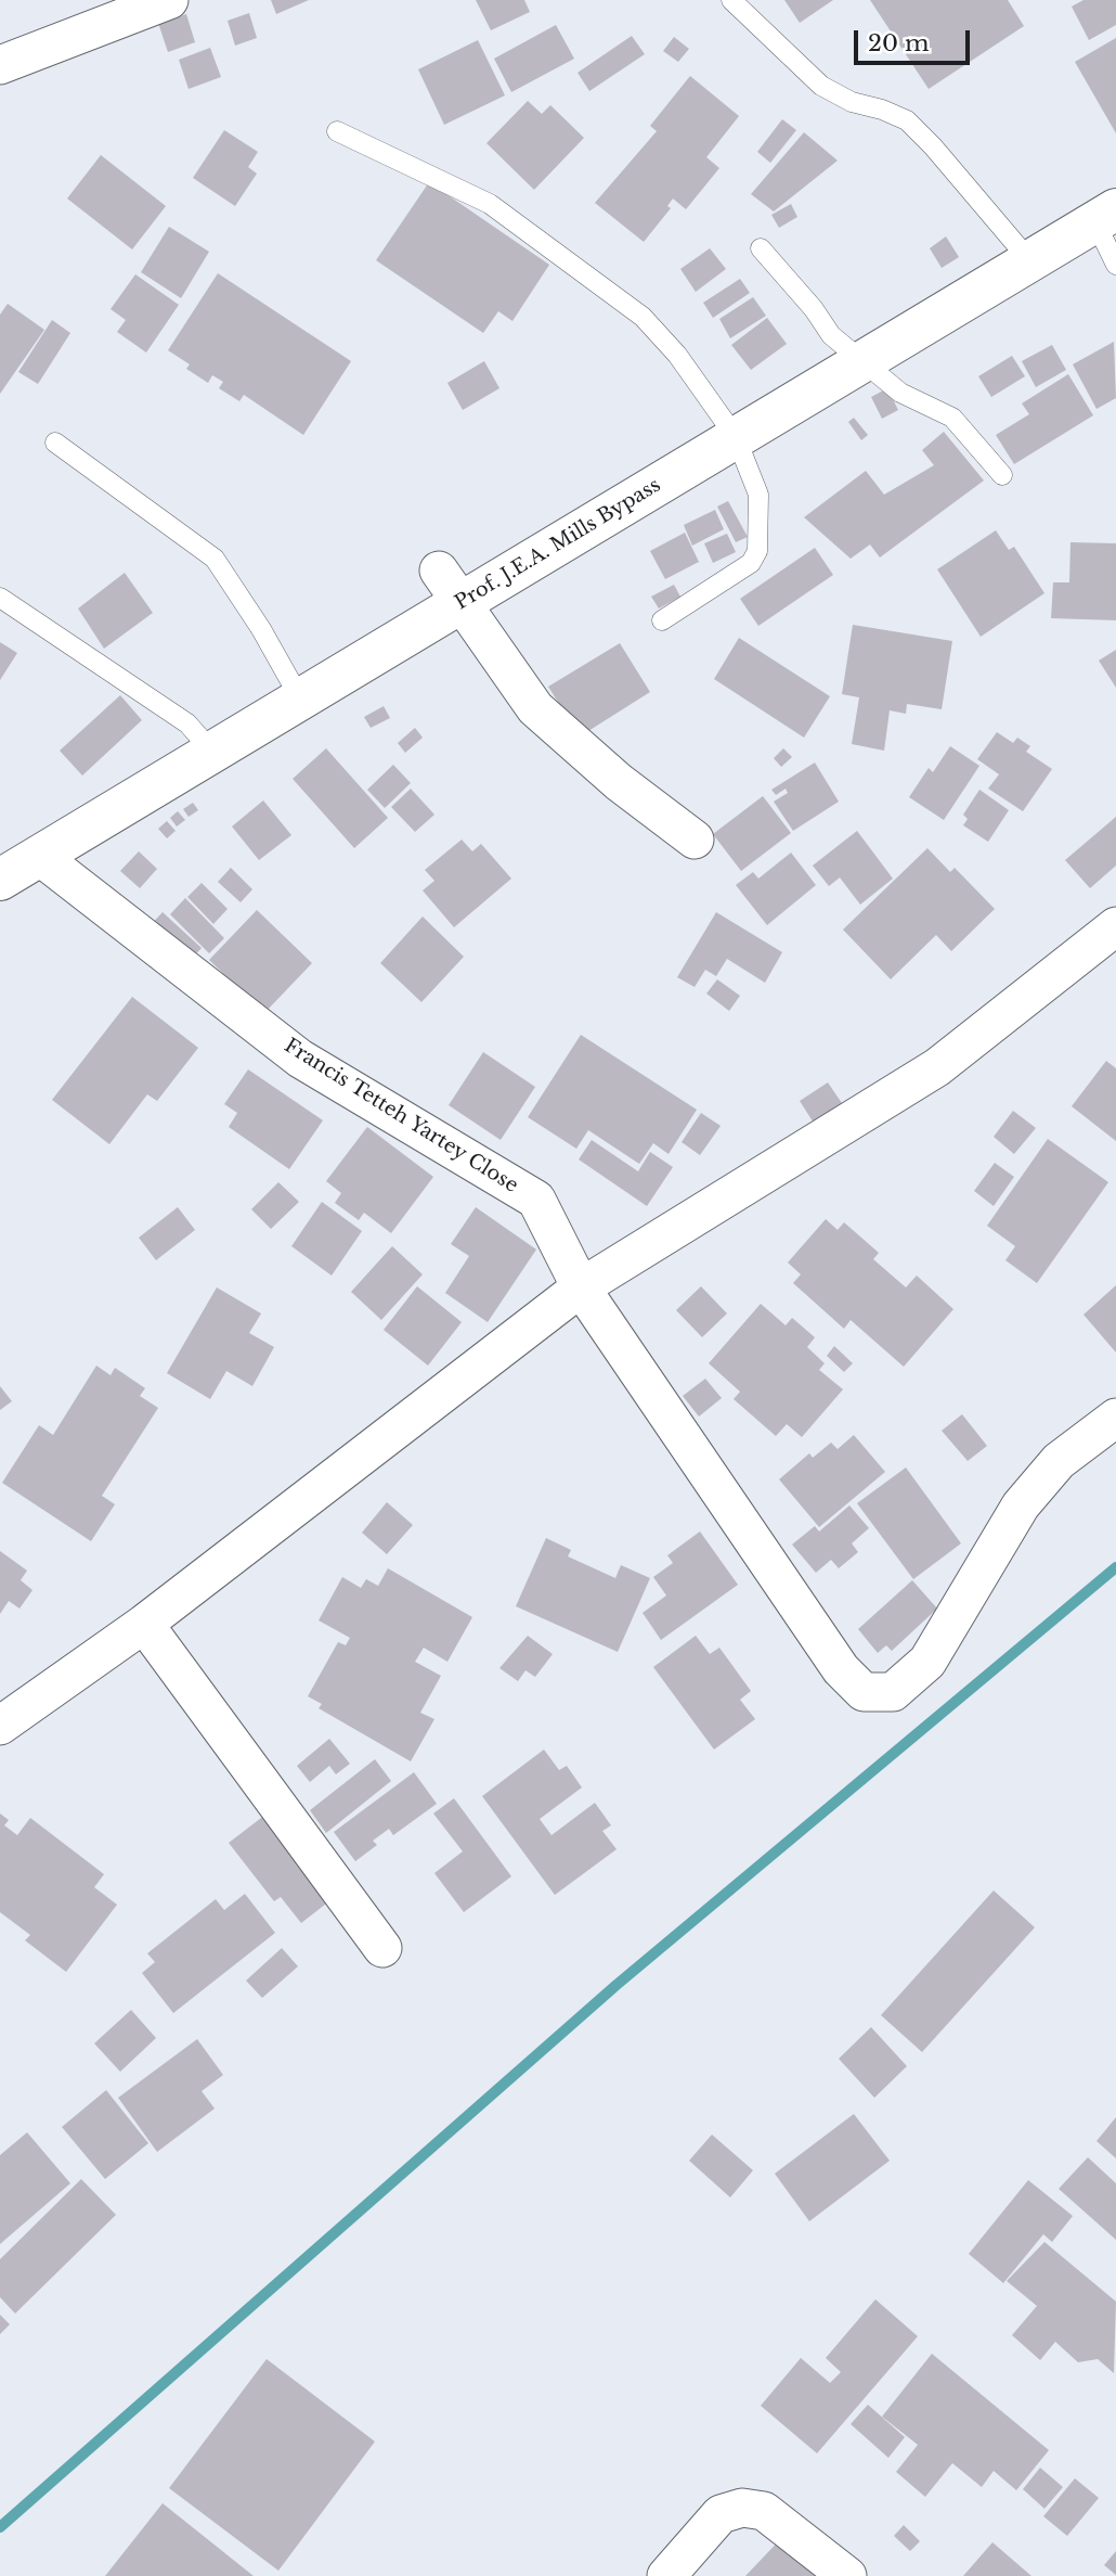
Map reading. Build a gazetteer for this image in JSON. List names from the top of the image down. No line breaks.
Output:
{"streets":{"street":["Prof. J.E.A. Mills Bypass","Francis Tetteh Yartey Close"]},"crossings":[["Prof. J.E.A. Mills Bypass","Francis Tetteh Yartey Close"]],"scale_bar":"20 m"}
